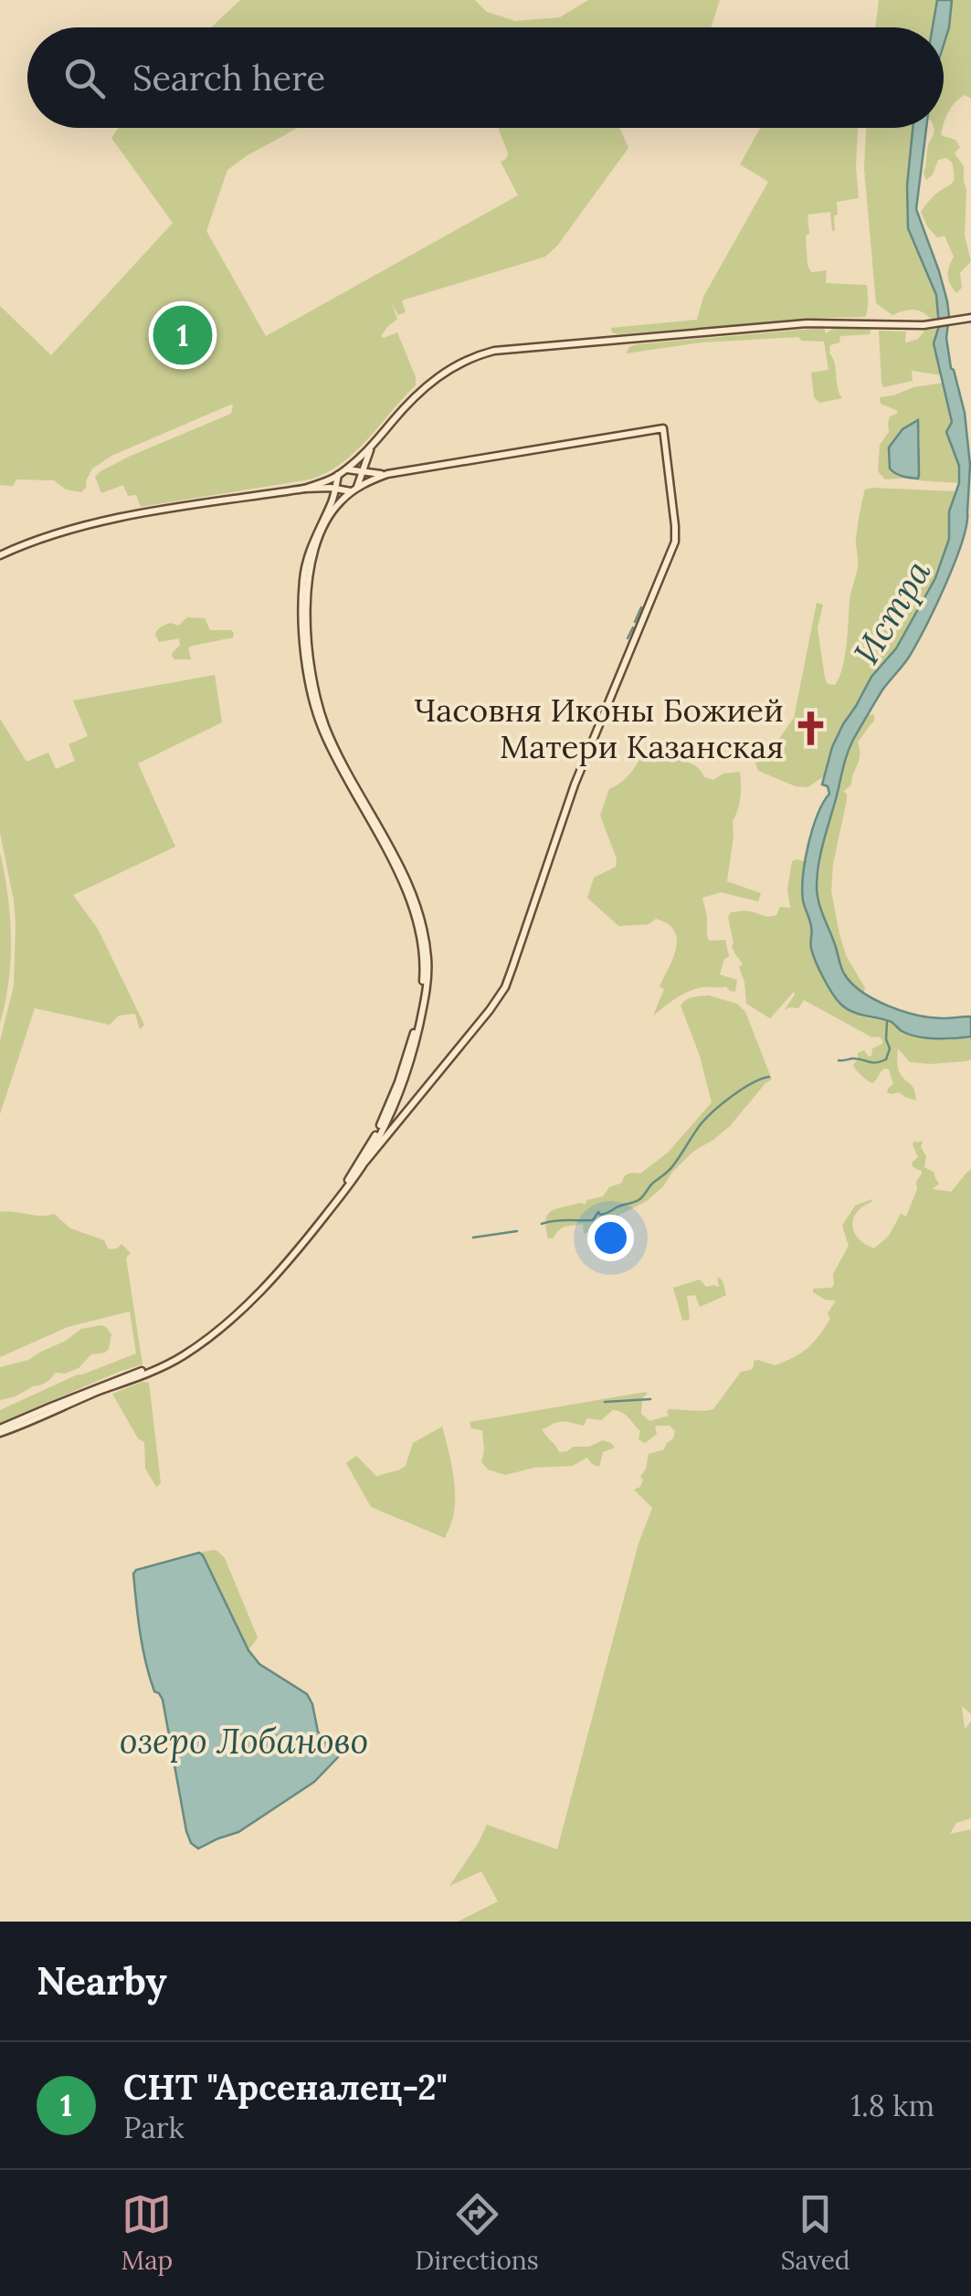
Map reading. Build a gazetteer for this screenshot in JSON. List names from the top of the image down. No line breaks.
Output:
{"water":["Истра","озеро Лобаново"],"places":{"church":["Часовня Иконы Божией Матери Казанская"]},"page":{"search":"Search here","pins":"1","heading":"Nearby","list":[{"mark":"1","name":"СНТ \"Арсеналец-2\"","note":"Park","value":"1.8 km"}],"nav":["Map","Directions","Saved"]}}
